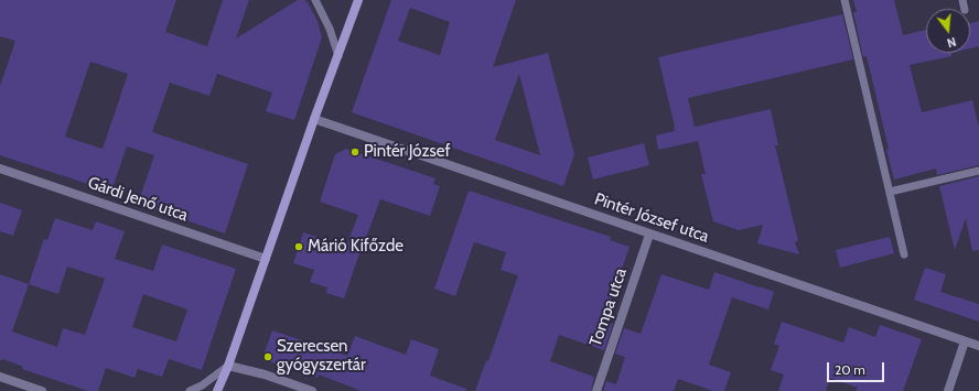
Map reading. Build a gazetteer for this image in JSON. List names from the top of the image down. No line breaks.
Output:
{"streets":{"street":["Gárdi Jenő utca","Pintér József utca","Tompa utca"]},"crossings":[["Pintér József utca","Tompa utca"]],"places":["Pintér József","Márió Kifőzde","Szerecsen gyógyszertár"],"scale_bar":"20 m","north":"bottom"}
